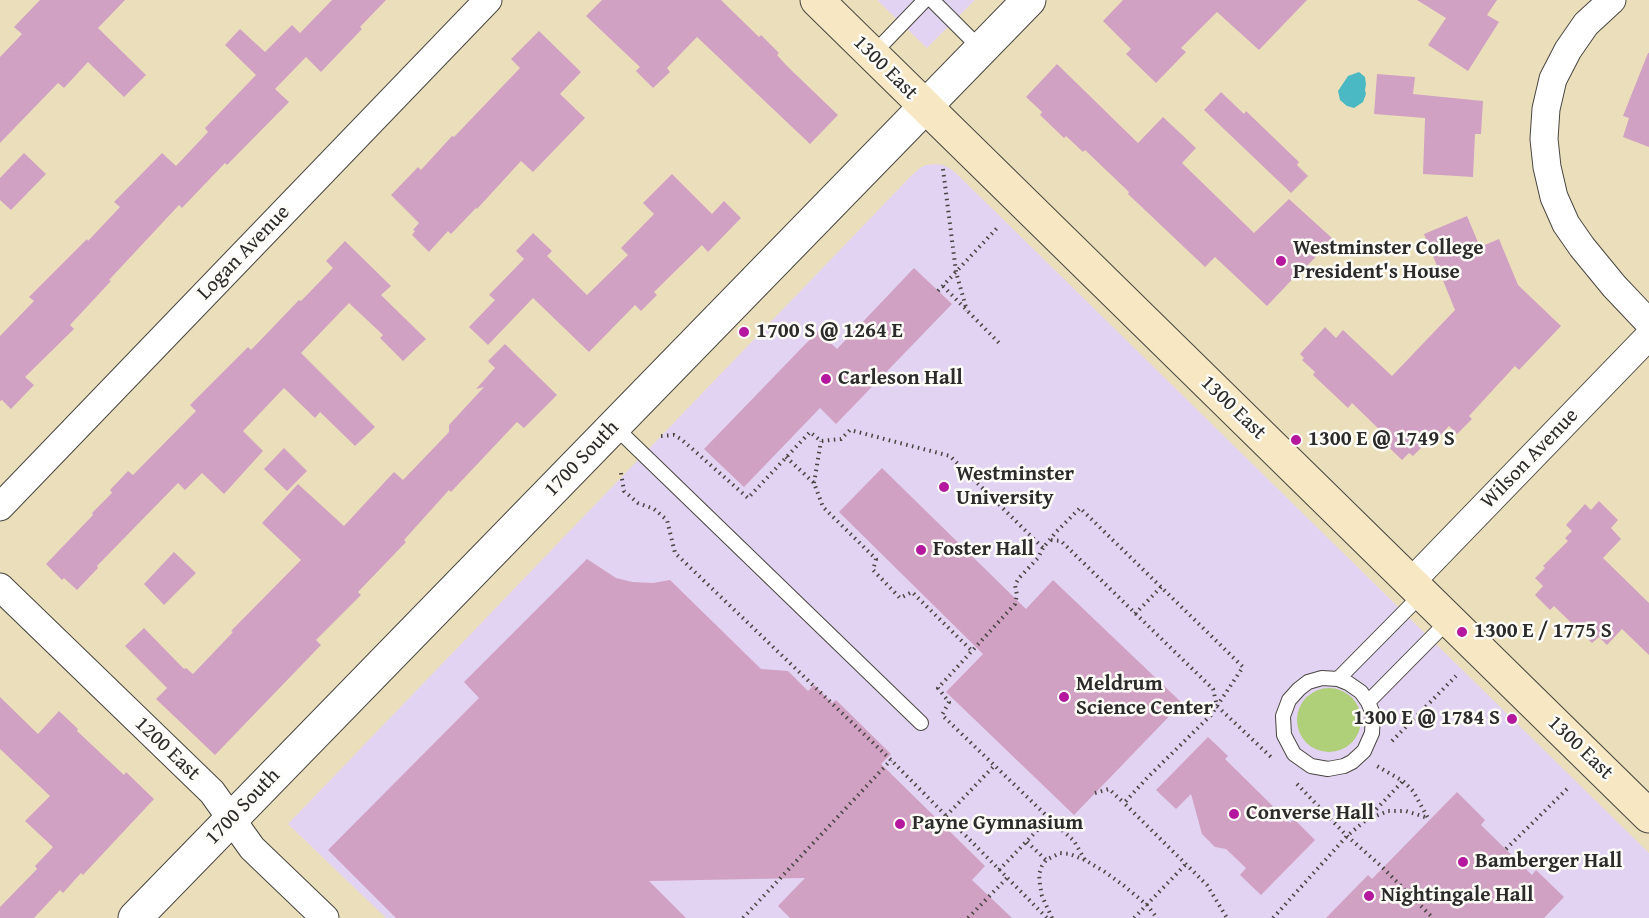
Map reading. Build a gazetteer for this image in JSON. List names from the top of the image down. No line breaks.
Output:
{"streets":{"main road":["1300 East"],"street":["Logan Avenue","1700 South","Wilson Avenue","1200 East"]},"crossings":[["1300 East","1700 South"],["1300 East","Wilson Avenue"],["1700 South","1200 East"]],"places":["Westminster College President's House","1700 S @ 1264 E","Carleson Hall","1300 E @ 1749 S","Westminster University","Foster Hall","1300 E / 1775 S","Meldrum Science Center","1300 E @ 1784 S","Converse Hall","Payne Gymnasium","Bamberger Hall","Nightingale Hall"]}
